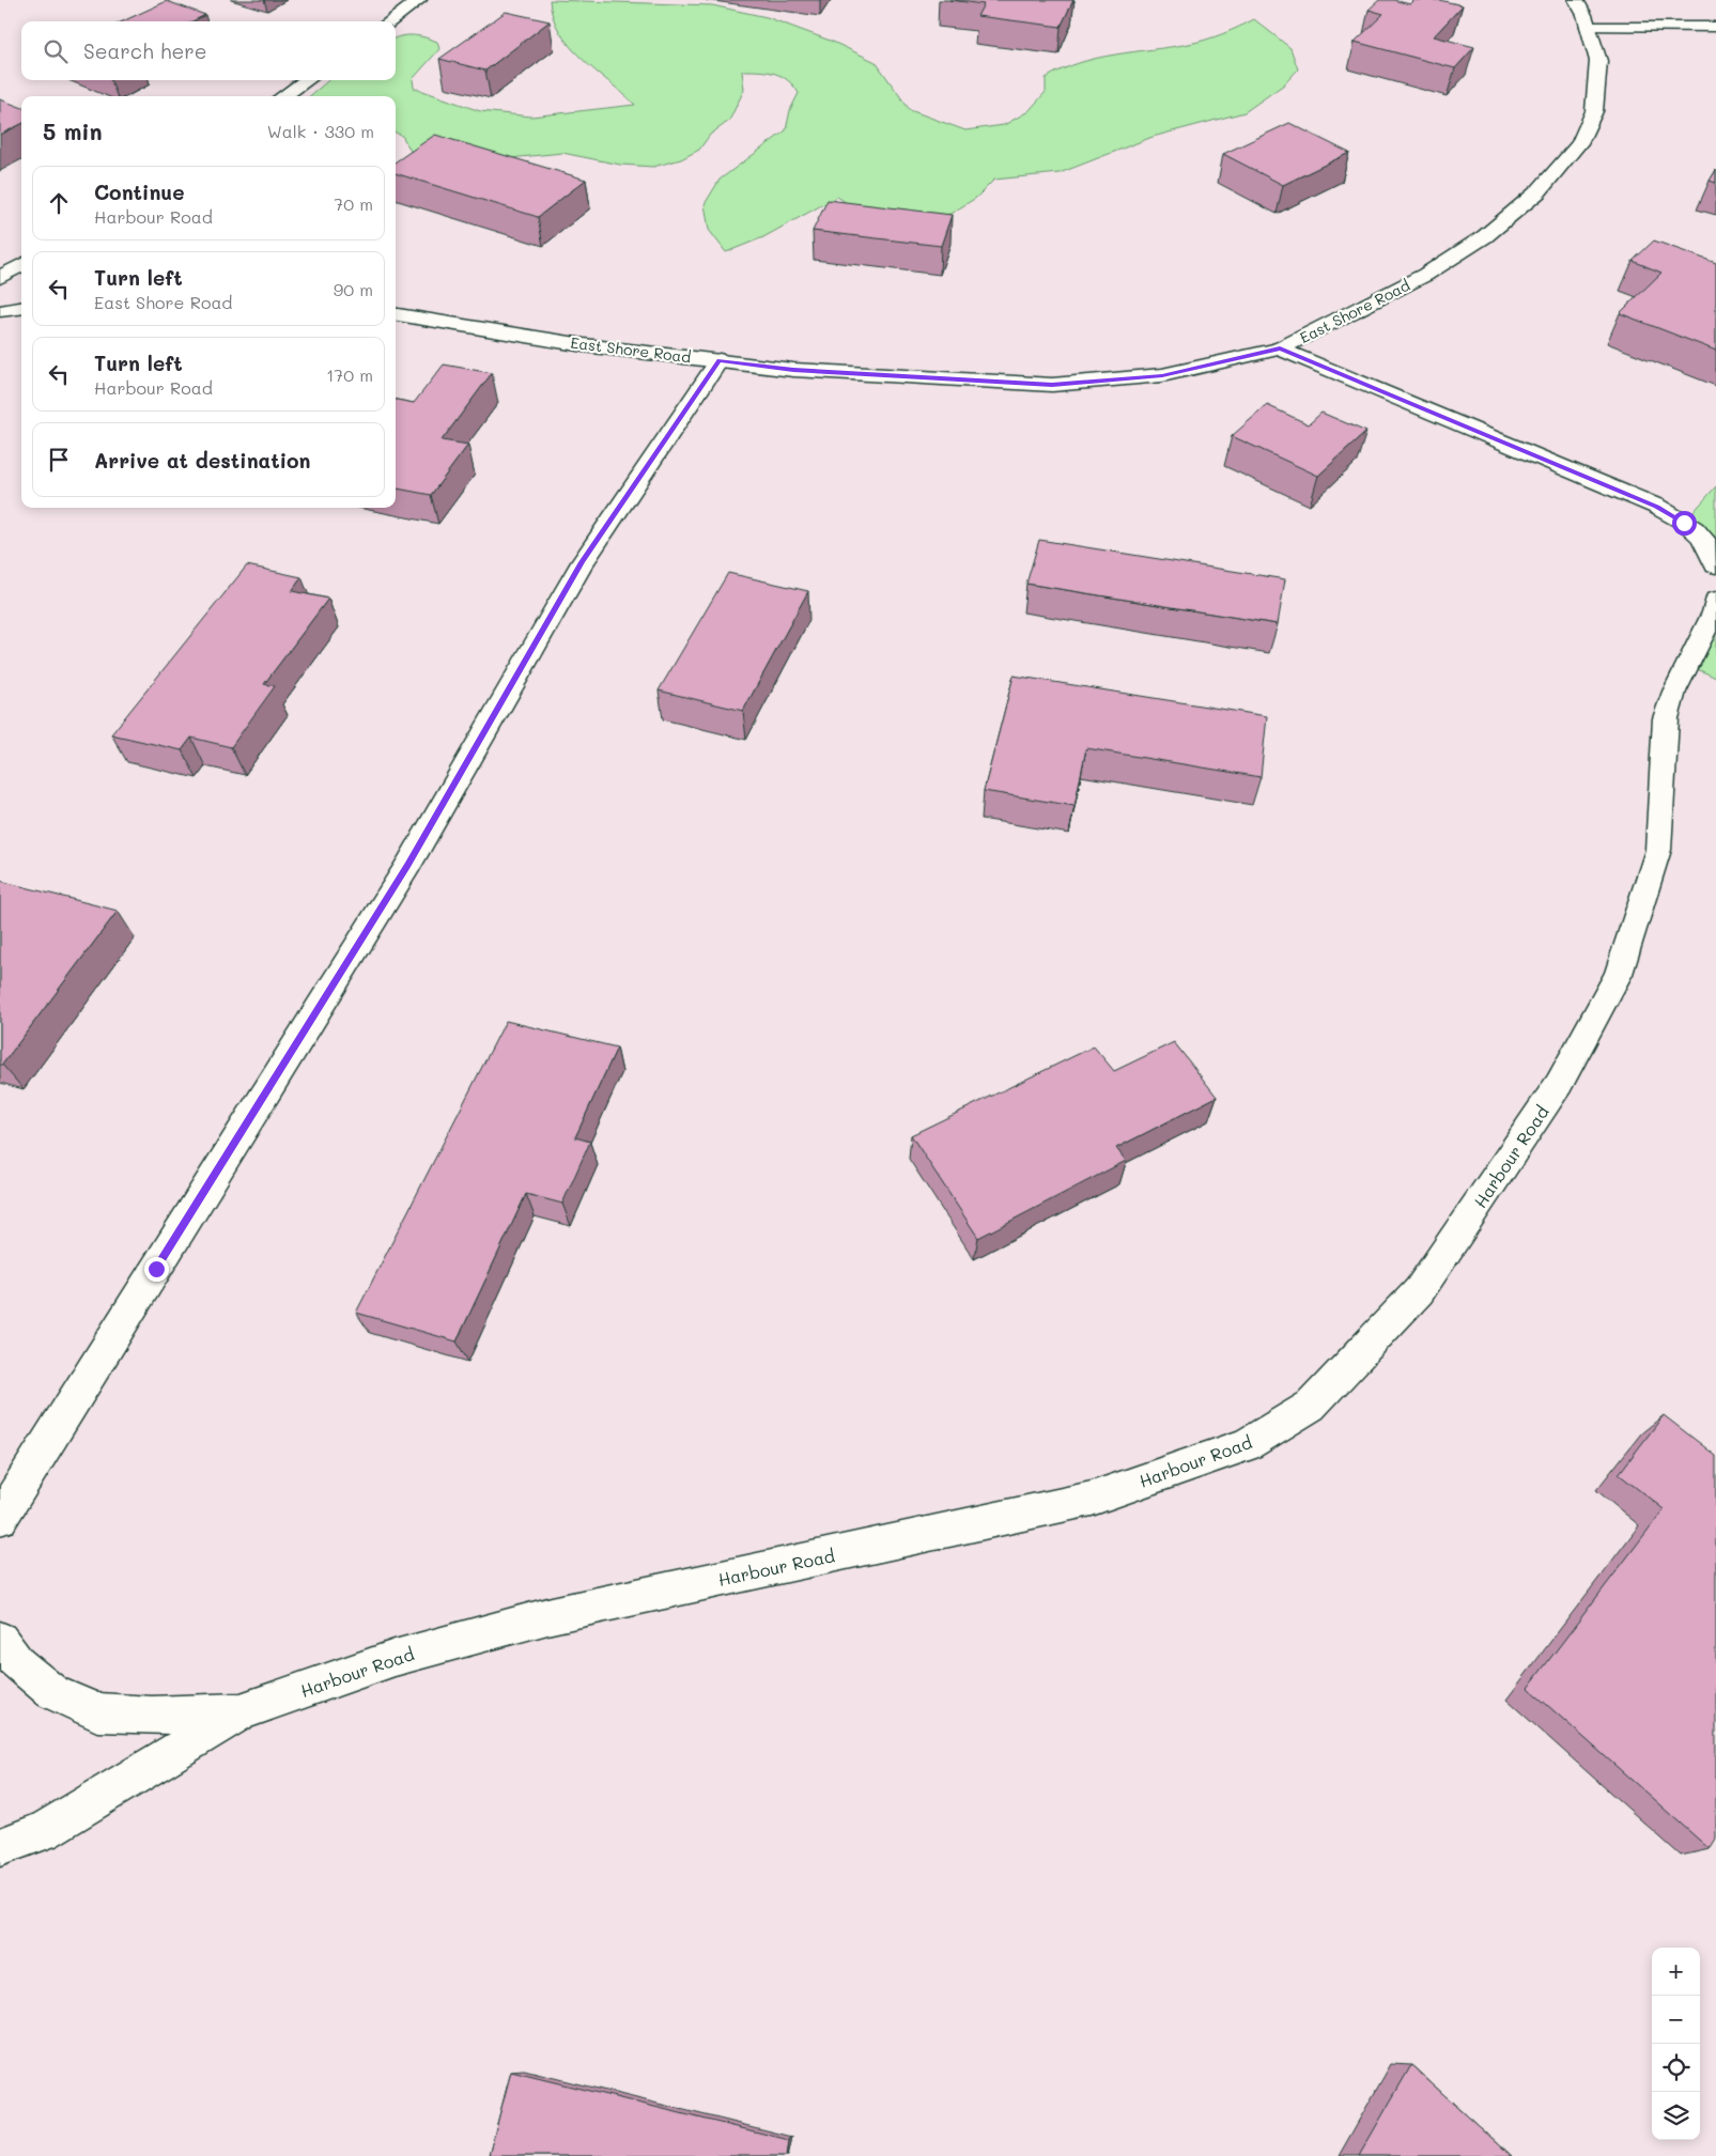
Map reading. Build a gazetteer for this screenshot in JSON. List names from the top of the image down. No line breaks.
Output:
{"streets":{"street":["East Shore Road","Harbour Road"]},"page":{"search":"Search here","heading":["5 min","Walk · 330 m"],"list":[["Continue","Harbour Road","70 m"],["Turn left","East Shore Road","90 m"],["Turn left","Harbour Road","170 m"],"Arrive at destination"],"map_buttons":["+","−"]}}
